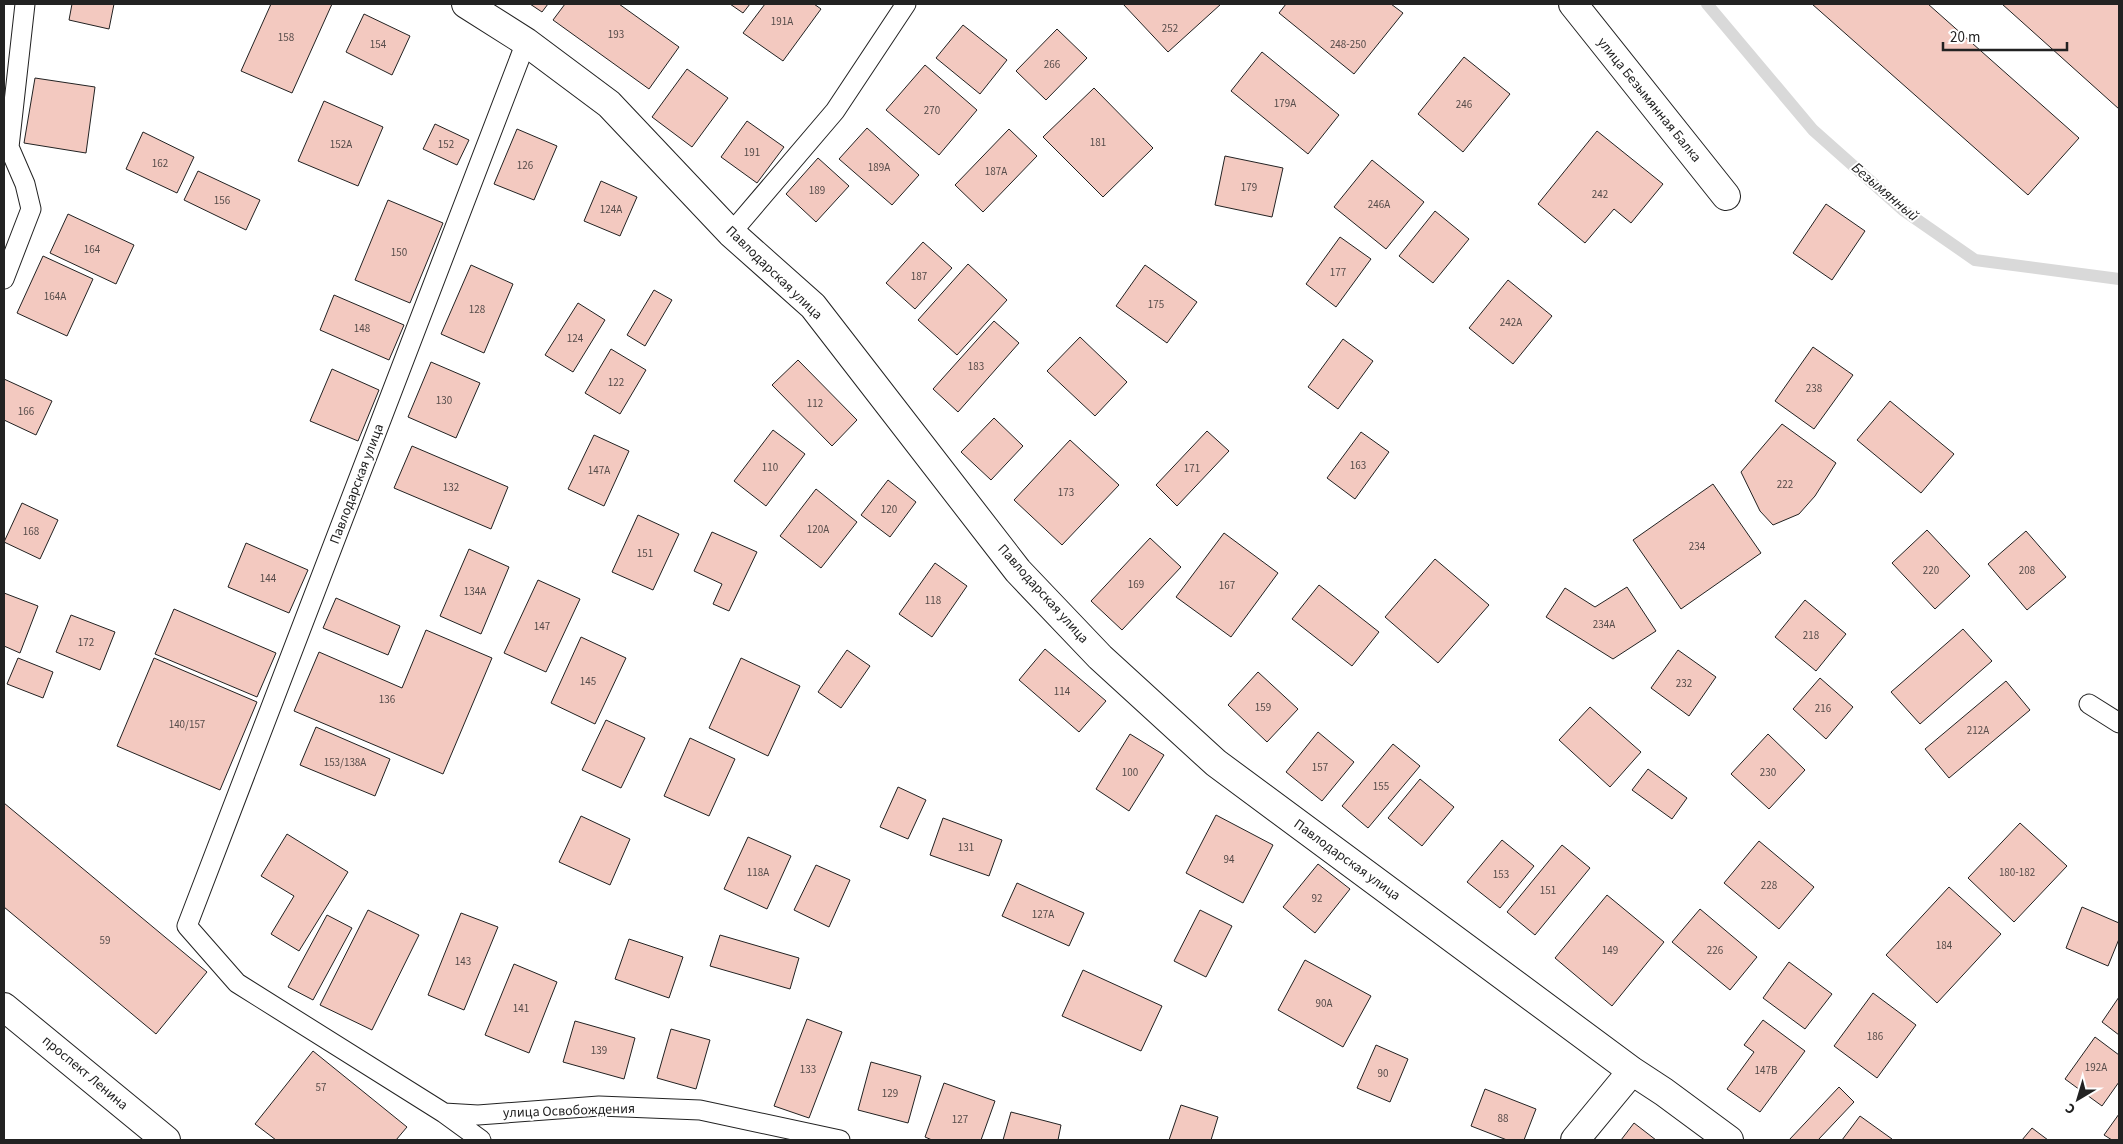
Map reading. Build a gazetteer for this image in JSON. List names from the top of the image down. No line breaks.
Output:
{"streets":{"street":["улица Безымянная Балка","Павлодарская улица","проспект Ленина"],"lane":["улица Освобождения"]},"crossings":[["Павлодарская улица","улица Освобождения"]],"water":["Безымянный"],"house_numbers":["191А","252","193","158","154","248-250","266","179А","246","270","181","152А","152","191","162","126","189А","187А","179","189","242","156","246А","124А","164","150","177","187","164А","175","128","242А","148","124","183","122","238","130","112","166","163","110","171","147А","222","132","173","120","120А","168","234","151","220","208","144","169","167","134А","118","234А","147","218","172","145","232","114","136","159","216","140/157","212А","153/138А","157","100","230","155","131","94","118А","180-182","153","228","151","92","127А","59","184","149","226","143","90А","141","186","139","192А","133","147В","90","57","129","88","127"],"scale_bar":"20 m","north":"bottom left"}
